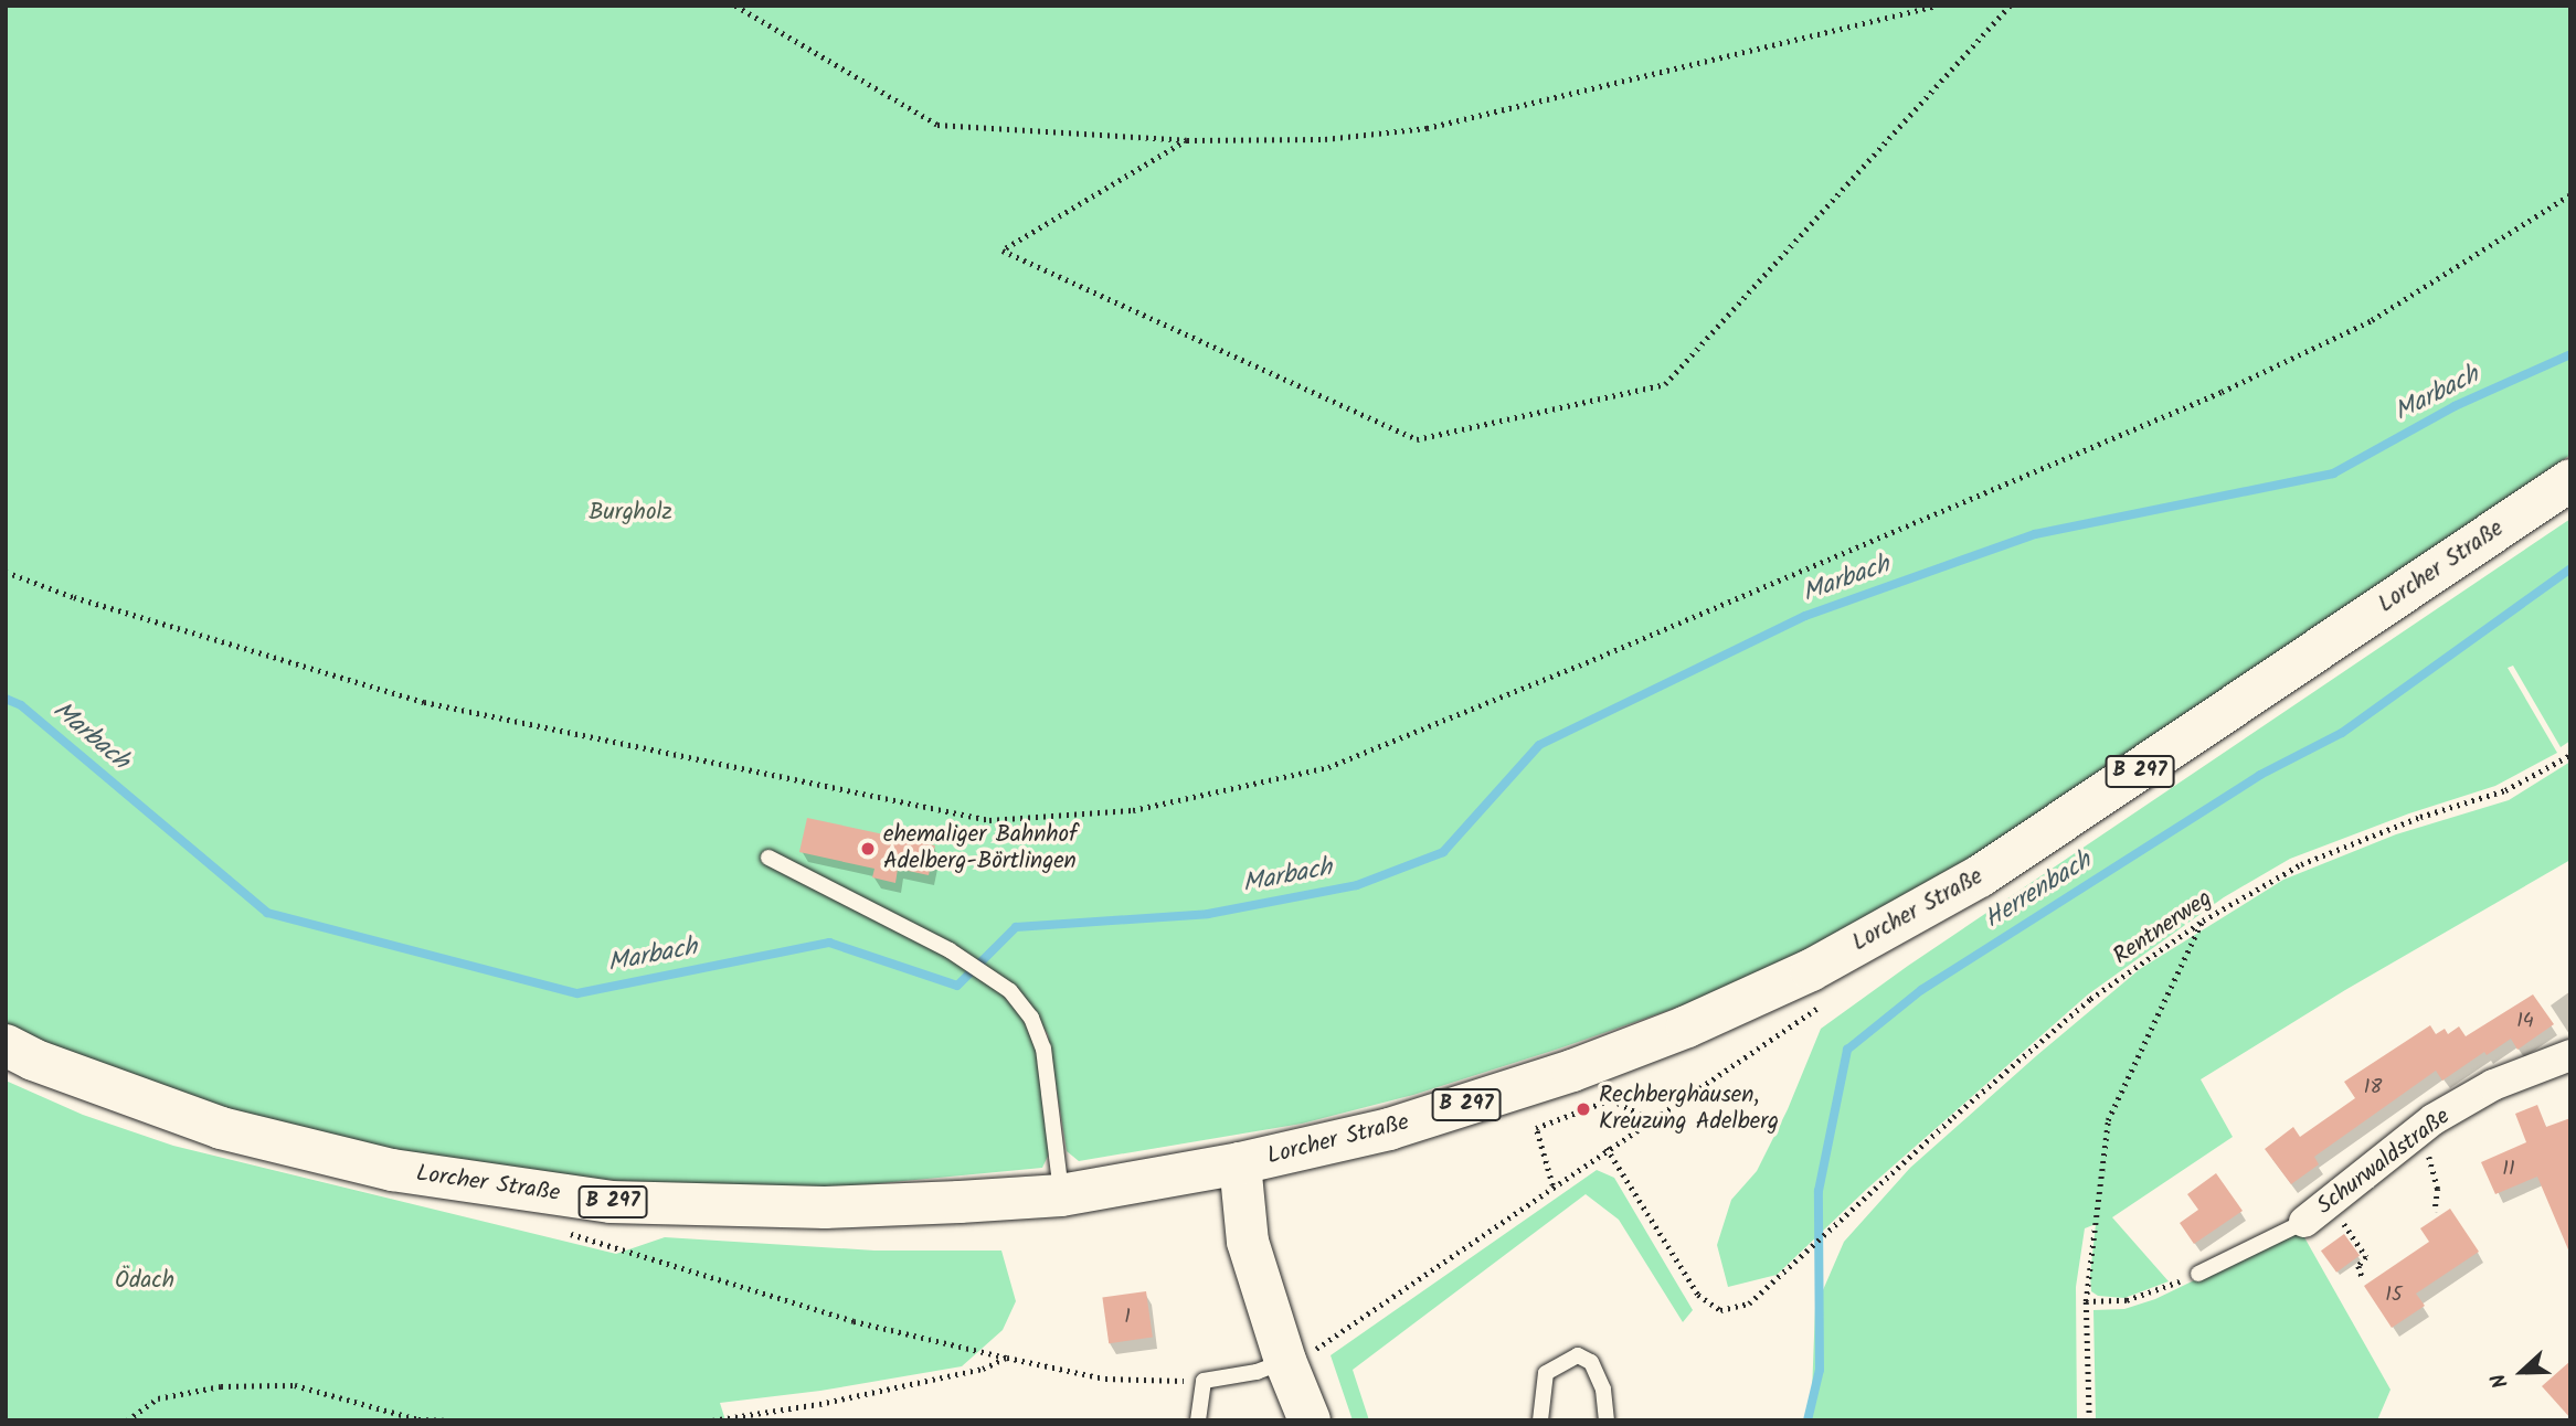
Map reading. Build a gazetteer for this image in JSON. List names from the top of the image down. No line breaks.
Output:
{"streets":{"main road":["Lorcher Straße","B 297"],"street":["Schurwaldstraße"],"path":["Rentnerweg"]},"water":["Marbach","Herrenbach"],"parks":["Burgholz","Ödach"],"places":["ehemaliger Bahnhof Adelberg-Börtlingen","Rechberghausen, Kreuzung Adelberg"],"house_numbers":["14","18","11","15","1"],"north":"left"}
